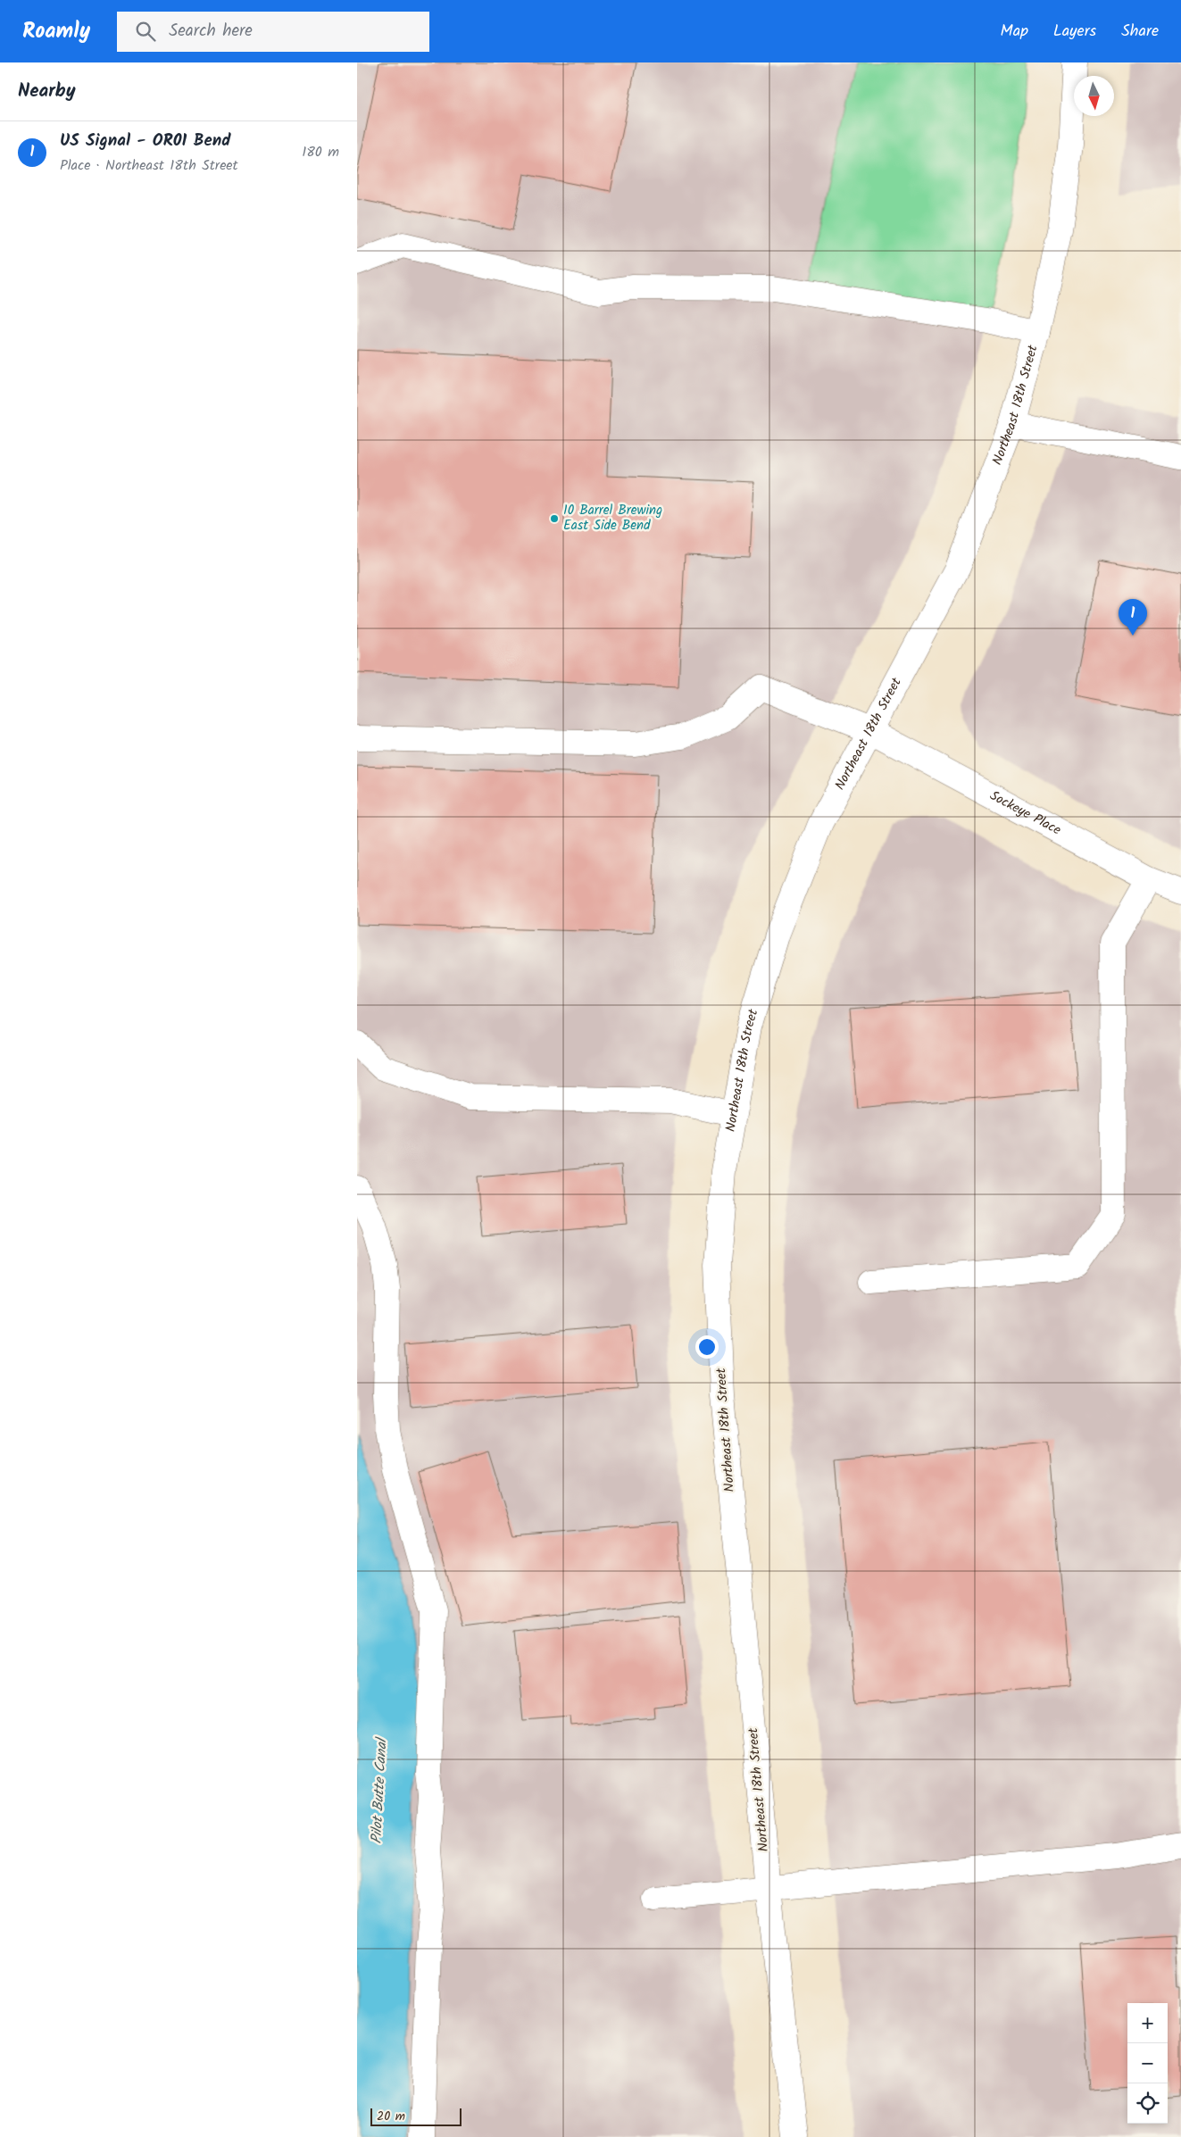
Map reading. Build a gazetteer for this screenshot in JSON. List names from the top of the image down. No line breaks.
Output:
{"streets":{"street":["Northeast 18th Street","Sockeye Place"]},"crossings":[["Northeast 18th Street","Sockeye Place"]],"water":["Pilot Butte Canal"],"places":["10 Barrel Brewing East Side Bend"],"scale_bar":"20 m","north":"bottom","page":{"header":"Roamly","search":"Search here","nav":["Map","Layers","Share"],"heading":"Nearby","list":[{"mark":"1","name":"US Signal - OR01 Bend","note":"Place · Northeast 18th Street","value":"180 m"}],"pins":"1","map_buttons":["+","−"],"scale":"20 m"}}
